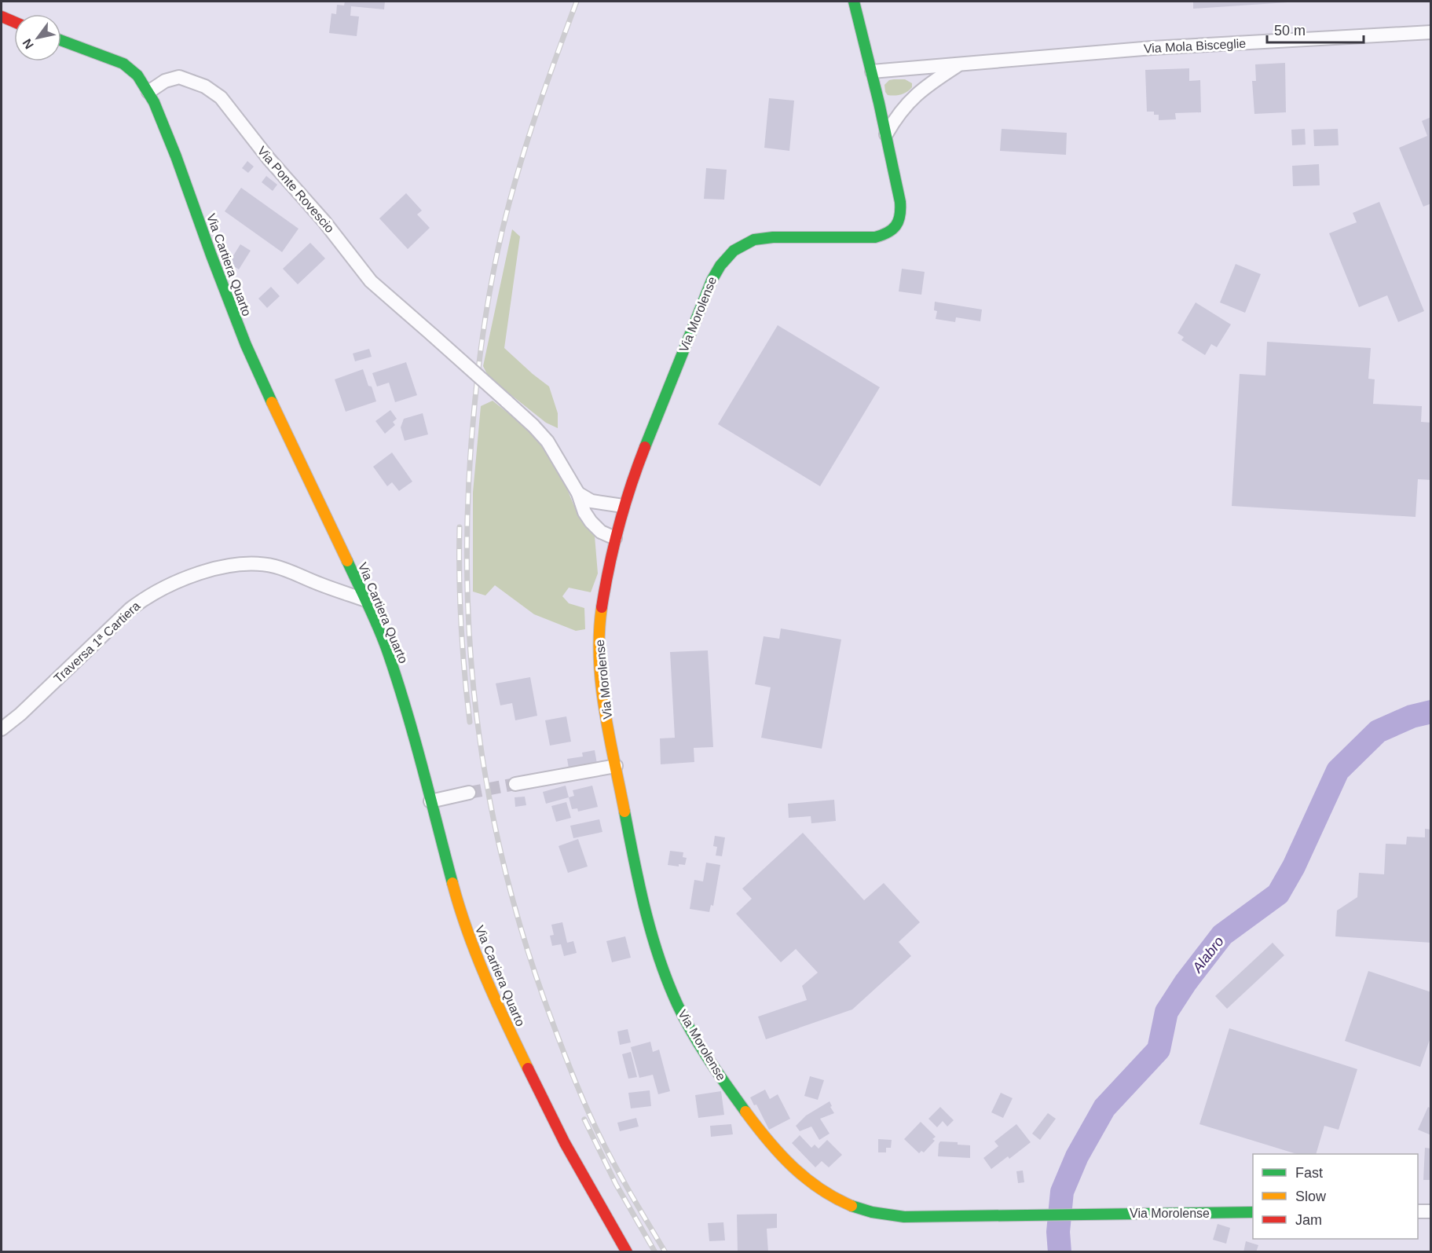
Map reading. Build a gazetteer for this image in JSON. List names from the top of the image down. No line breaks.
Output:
{"streets":{"street":["Via Mola Bisceglie","Via Ponte Rovescio","Via Cartiera Quarto","Via Morolense","Traversa 1ª Cartiera"]},"crossings":[["Via Mola Bisceglie","Via Morolense"],["Via Ponte Rovescio","Via Cartiera Quarto"],["Via Cartiera Quarto","Traversa 1ª Cartiera"]],"water":["Alabro"],"legend":["Fast","Slow","Jam"],"scale_bar":"50 m","north":"bottom left"}
